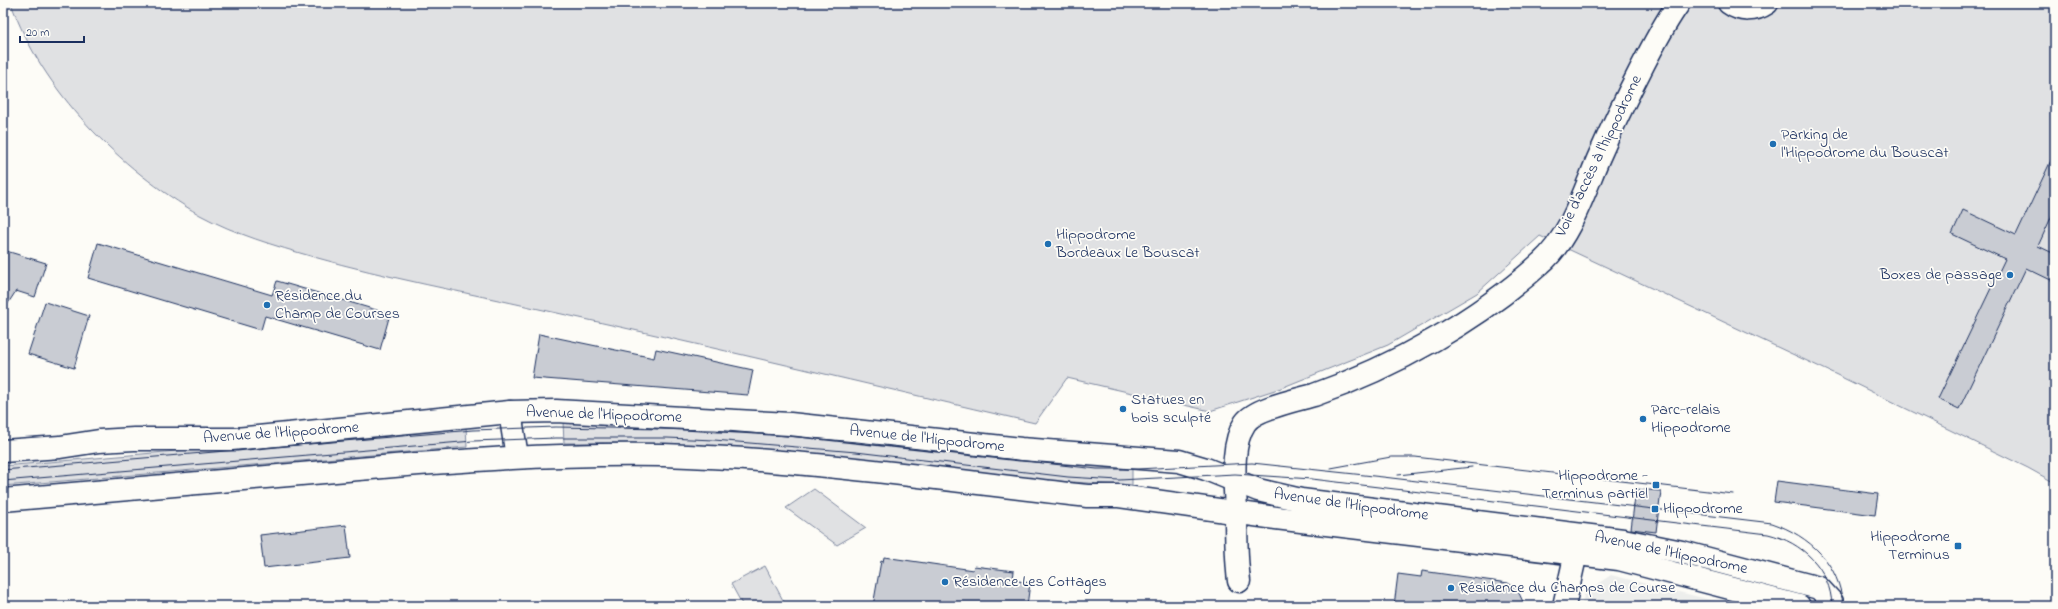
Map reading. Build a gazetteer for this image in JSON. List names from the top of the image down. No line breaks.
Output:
{"streets":{"street":["Voie d'accès à l'hippodrome","Avenue de l'Hippodrome"]},"crossings":[["Voie d'accès à l'hippodrome","Avenue de l'Hippodrome"]],"places":{"other":["Parking de l'Hippodrome du Bouscat","Hippodrome Bordeaux Le Bouscat","Boxes de passage","Résidence du Champ de Courses","Statues en bois sculpté","Parc-relais Hippodrome","Résidence Les Cottages","Résidence du Champs de Course"],"transit":["Hippodrome - Terminus partiel","Hippodrome","Hippodrome Terminus"]},"scale_bar":"20 m"}
